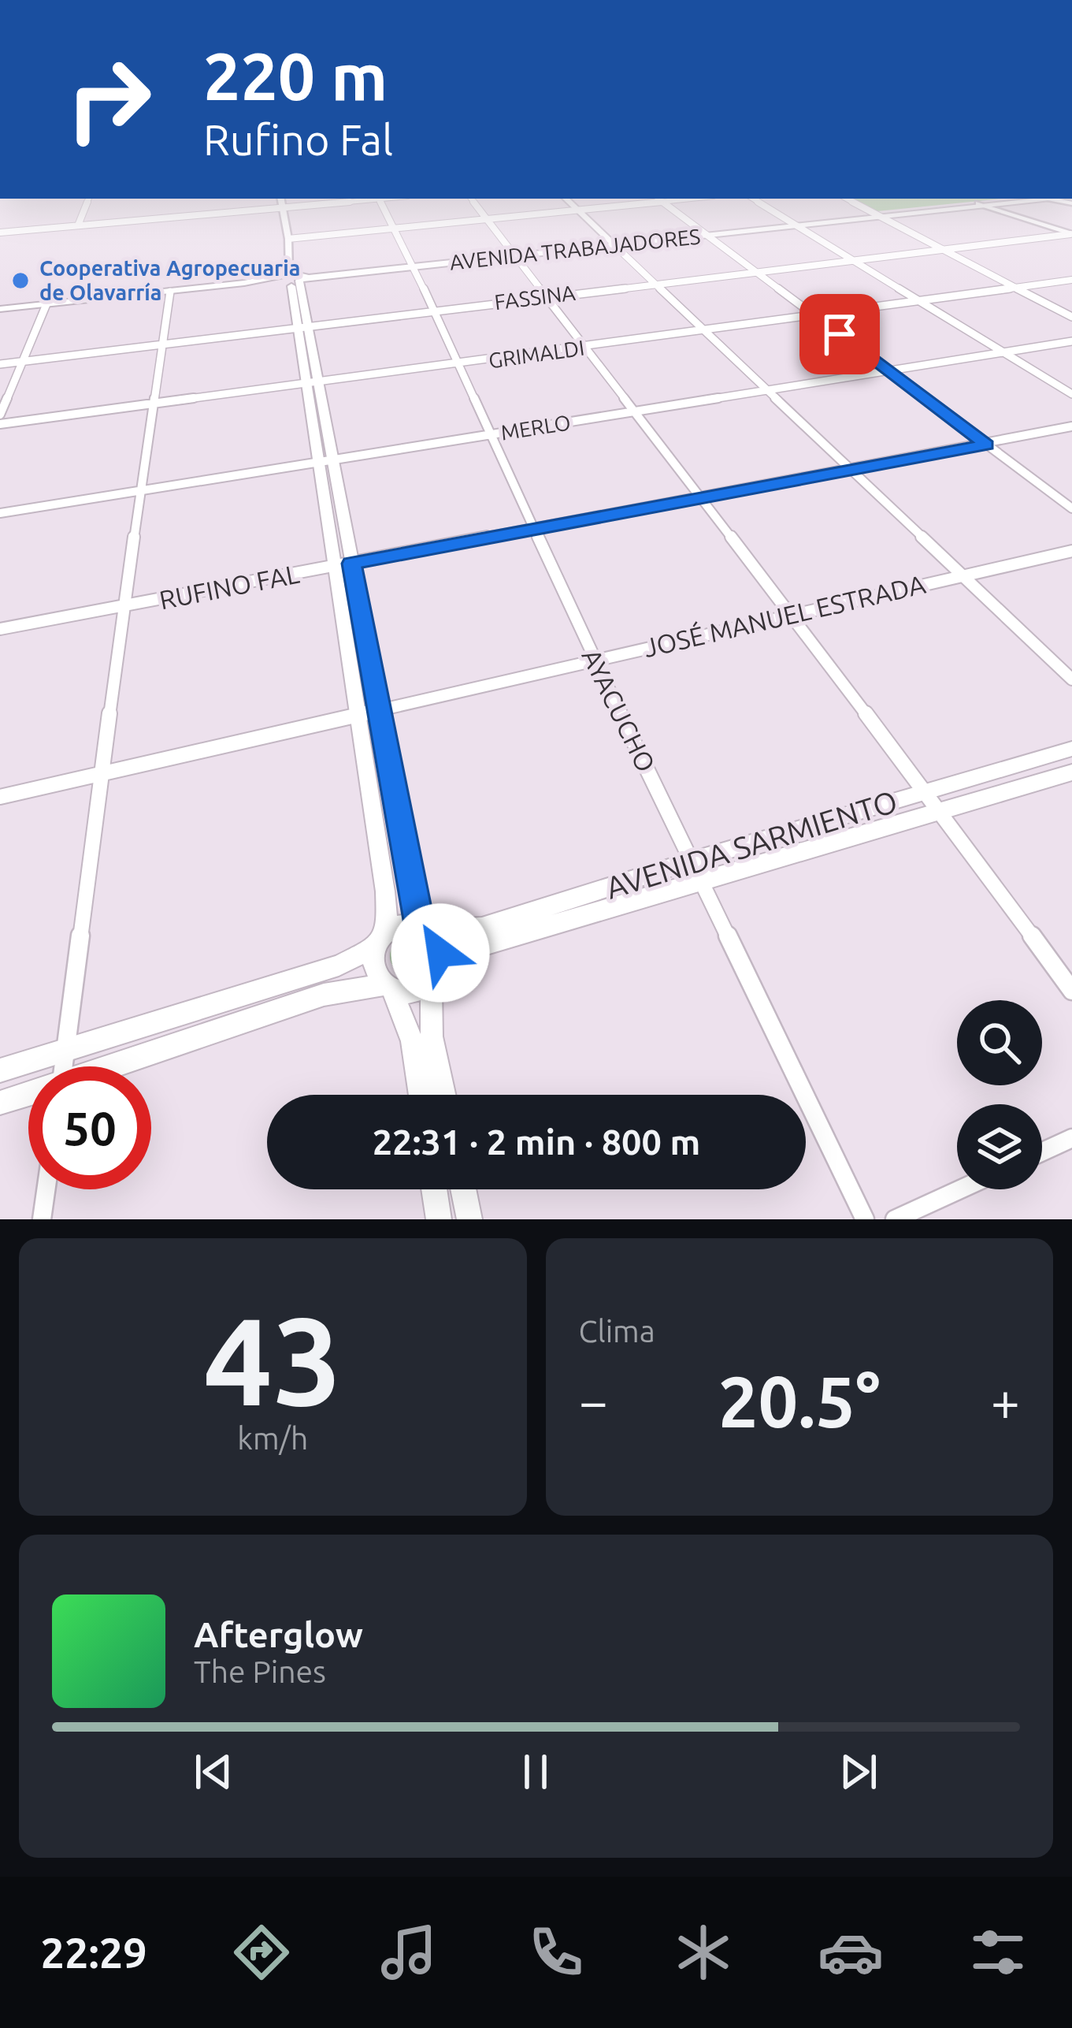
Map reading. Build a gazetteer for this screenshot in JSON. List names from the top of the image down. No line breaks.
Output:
{"streets":{"main road":["AVENIDA TRABAJADORES","AVENIDA SARMIENTO"],"street":["FASSINA","GRIMALDI","MERLO","RUFINO FAL","JOSÉ MANUEL ESTRADA","AYACUCHO"]},"crossings":[["AVENIDA TRABAJADORES","AYACUCHO"],["FASSINA","AYACUCHO"],["GRIMALDI","AYACUCHO"],["MERLO","AYACUCHO"],["RUFINO FAL","AYACUCHO"],["JOSÉ MANUEL ESTRADA","AYACUCHO"],["AYACUCHO","AVENIDA SARMIENTO"]],"places":["Cooperativa Agropecuaria de Olavarría"],"page":{"turn":["220 m","Rufino Fal"],"limit":"50","trip":"22:31 · 2 min · 800 m","tile":[["43","km/h"],"Clima"],"heat":["−","20.5°","+"],"song":["Afterglow","The Pines"],"tabs":"22:29"}}
